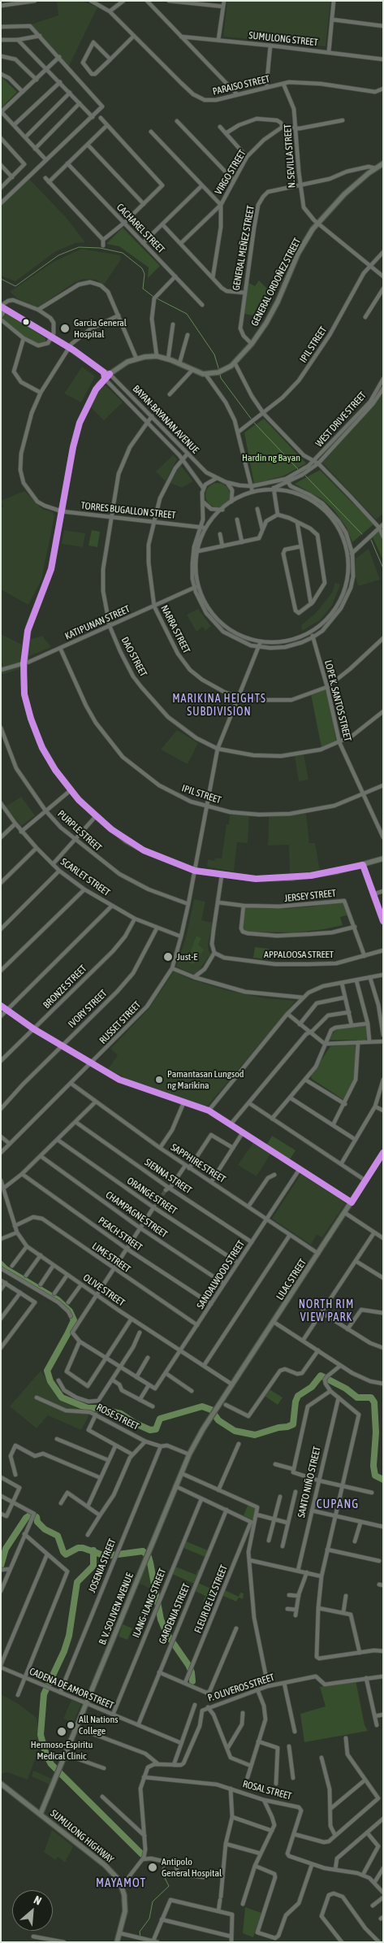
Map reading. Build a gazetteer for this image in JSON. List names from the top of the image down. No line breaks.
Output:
{"streets":{"main road":["GENERAL ORDOÑEZ STREET","BAYAN-BAYANAN AVENUE","LILAC STREET","B. V. SOLIVEN AVENUE","SUMULONG HIGHWAY"],"street":["SUMULONG STREET","PARAISO STREET","N. SEVILLA STREET","VIRGO STREET","CACHAREL STREET","GENERAL MEÑEZ STREET","IPIL STREET","WEST DRIVE STREET","TORRES BUGALLON STREET","KATIPUNAN STREET","NARRA STREET","DAO STREET","LOPE K. SANTOS STREET","PURPLE STREET","SCARLET STREET","JERSEY STREET","APPALOOSA STREET","BRONZE STREET","IVORY STREET","RUSSET STREET","SAPPHIRE STREET","SIENNA STREET","ORANGE STREET","CHAMPAGNE STREET","PEACH STREET","LIME STREET","SANDALWOOD STREET","OLIVE STREET","ROSE STREET","SANTO NIÑO STREET","JOSENIA STREET","FLEUR DE LIZ STREET","ILANG-ILANG STREET","GARDENIA STREET","P. OLIVEROS STREET","CADENA DE AMOR STREET","ROSAL STREET"]},"crossings":[["PARAISO STREET","N. SEVILLA STREET"],["N. SEVILLA STREET","GENERAL MEÑEZ STREET"],["N. SEVILLA STREET","GENERAL ORDOÑEZ STREET"],["GENERAL MEÑEZ STREET","GENERAL ORDOÑEZ STREET"],["GENERAL ORDOÑEZ STREET","BAYAN-BAYANAN AVENUE"],["GENERAL ORDOÑEZ STREET","TORRES BUGALLON STREET"],["GENERAL ORDOÑEZ STREET","KATIPUNAN STREET"],["GENERAL ORDOÑEZ STREET","RUSSET STREET"],["IPIL STREET","KATIPUNAN STREET"],["IPIL STREET","LOPE K. SANTOS STREET"],["IPIL STREET","RUSSET STREET"],["BAYAN-BAYANAN AVENUE","TORRES BUGALLON STREET"],["BAYAN-BAYANAN AVENUE","NARRA STREET"],["BAYAN-BAYANAN AVENUE","DAO STREET"],["TORRES BUGALLON STREET","NARRA STREET"],["TORRES BUGALLON STREET","DAO STREET"],["KATIPUNAN STREET","NARRA STREET"],["KATIPUNAN STREET","DAO STREET"],["NARRA STREET","LOPE K. SANTOS STREET"],["NARRA STREET","RUSSET STREET"],["DAO STREET","LOPE K. SANTOS STREET"],["DAO STREET","RUSSET STREET"],["PURPLE STREET","RUSSET STREET"],["SCARLET STREET","BRONZE STREET"],["SCARLET STREET","IVORY STREET"],["SCARLET STREET","RUSSET STREET"],["JERSEY STREET","APPALOOSA STREET"],["RUSSET STREET","SAPPHIRE STREET"],["SAPPHIRE STREET","SANDALWOOD STREET"],["SAPPHIRE STREET","LILAC STREET"],["SIENNA STREET","SANDALWOOD STREET"],["ORANGE STREET","SANDALWOOD STREET"],["CHAMPAGNE STREET","SANDALWOOD STREET"],["PEACH STREET","SANDALWOOD STREET"],["LIME STREET","SANDALWOOD STREET"],["LIME STREET","OLIVE STREET"],["SANDALWOOD STREET","OLIVE STREET"],["LILAC STREET","OLIVE STREET"],["LILAC STREET","B. V. SOLIVEN AVENUE"],["ROSE STREET","JOSENIA STREET"],["ROSE STREET","B. V. SOLIVEN AVENUE"],["JOSENIA STREET","CADENA DE AMOR STREET"],["FLEUR DE LIZ STREET","GARDENIA STREET"],["ILANG-ILANG STREET","CADENA DE AMOR STREET"],["B. V. SOLIVEN AVENUE","CADENA DE AMOR STREET"],["B. V. SOLIVEN AVENUE","SUMULONG HIGHWAY"],["GARDENIA STREET","CADENA DE AMOR STREET"]],"districts":["MARIKINA HEIGHTS SUBDIVISION","NORTH RIM VIEW PARK","CUPANG","MAYAMOT"],"parks":["Hardin ng Bayan"],"places":["Garcia General Hospital","Just-E","Pamantasan Lungsod ng Marikina","All Nations College","Hermoso-Espiritu Medical Clinic","Antipolo General Hospital"],"north":"top right"}
